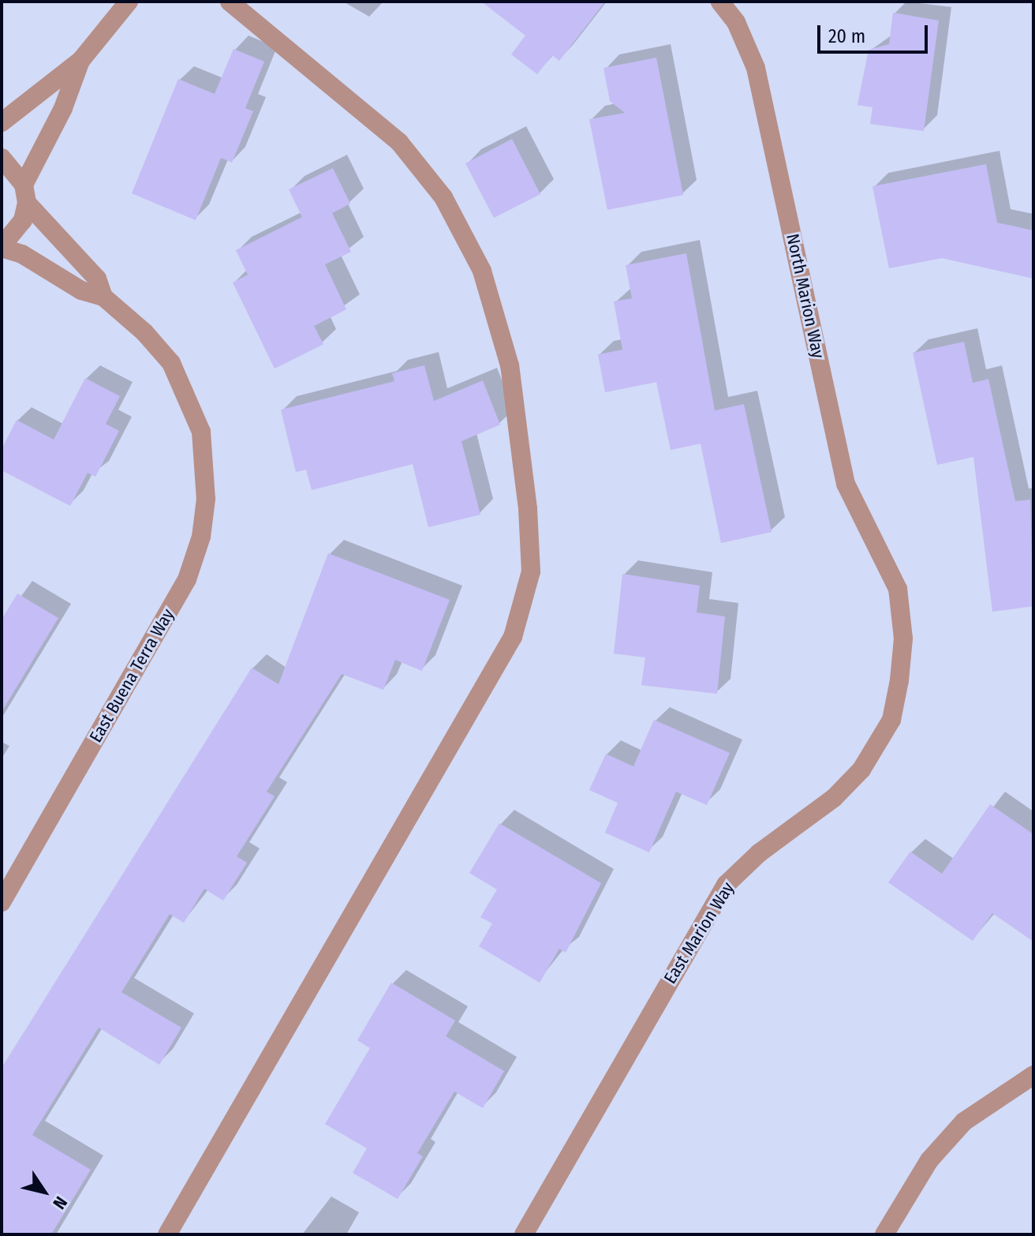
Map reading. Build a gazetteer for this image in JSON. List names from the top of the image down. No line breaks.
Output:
{"streets":{"street":["North Marion Way","East Buena Terra Way","East Marion Way"]},"crossings":[["North Marion Way","East Marion Way"]],"scale_bar":"20 m","north":"bottom right"}
